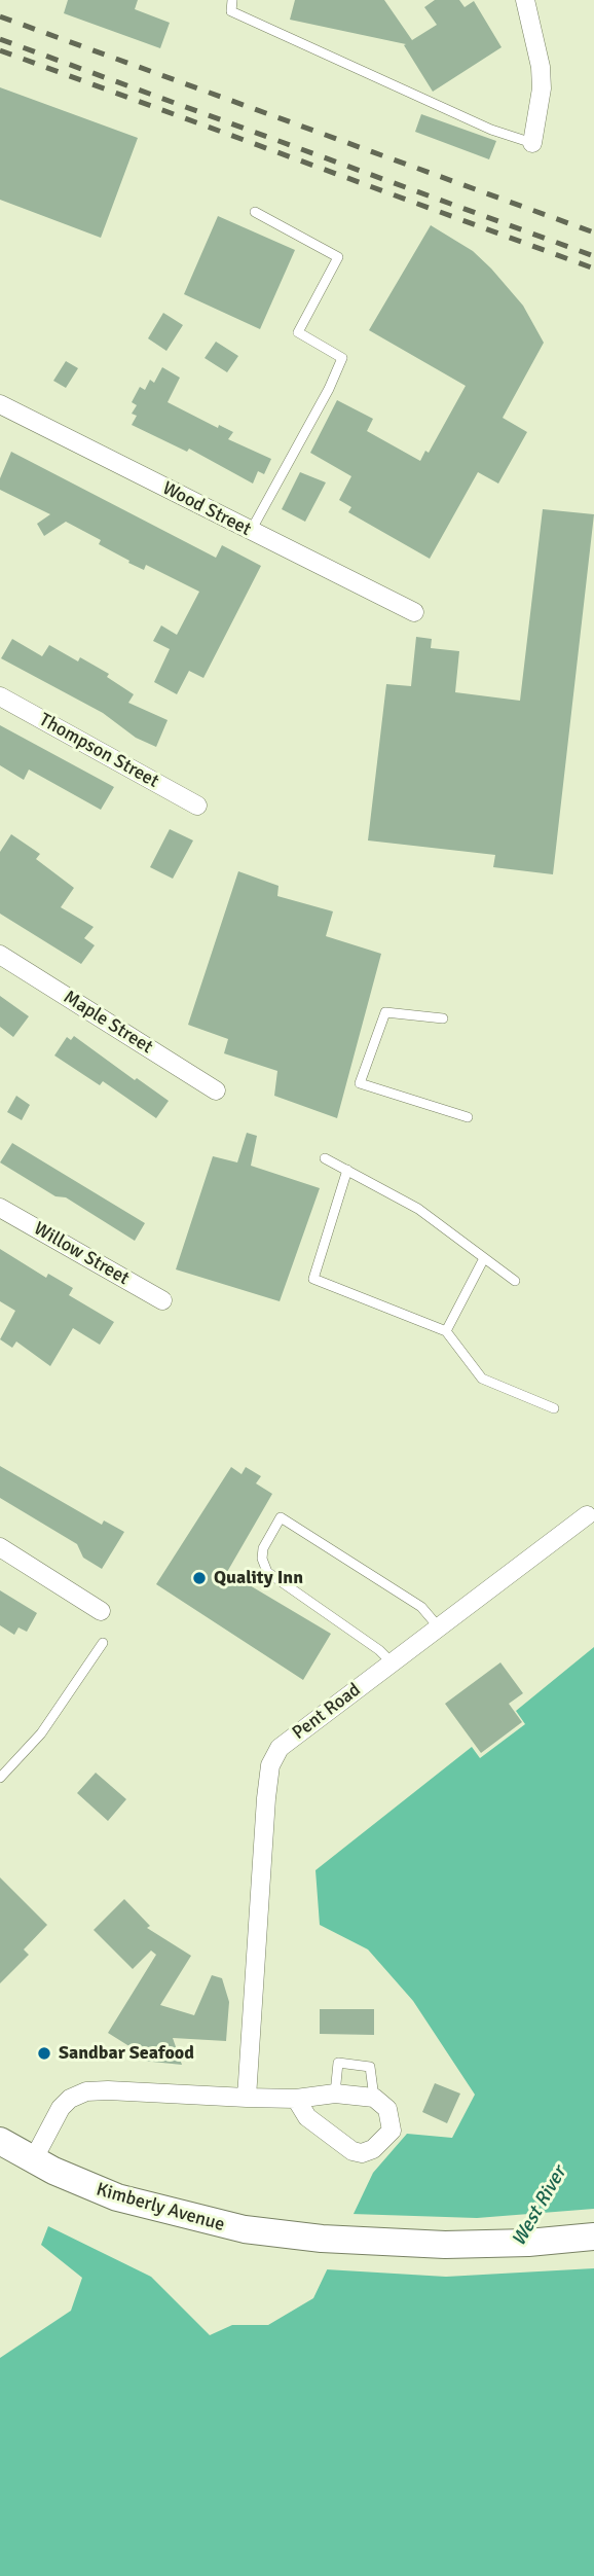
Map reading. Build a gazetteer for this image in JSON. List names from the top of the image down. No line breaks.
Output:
{"streets":{"main road":["Kimberly Avenue"],"street":["Wood Street","Thompson Street","Maple Street","Willow Street","Pent Road"]},"water":["West River"],"places":["Quality Inn","Sandbar Seafood"]}
